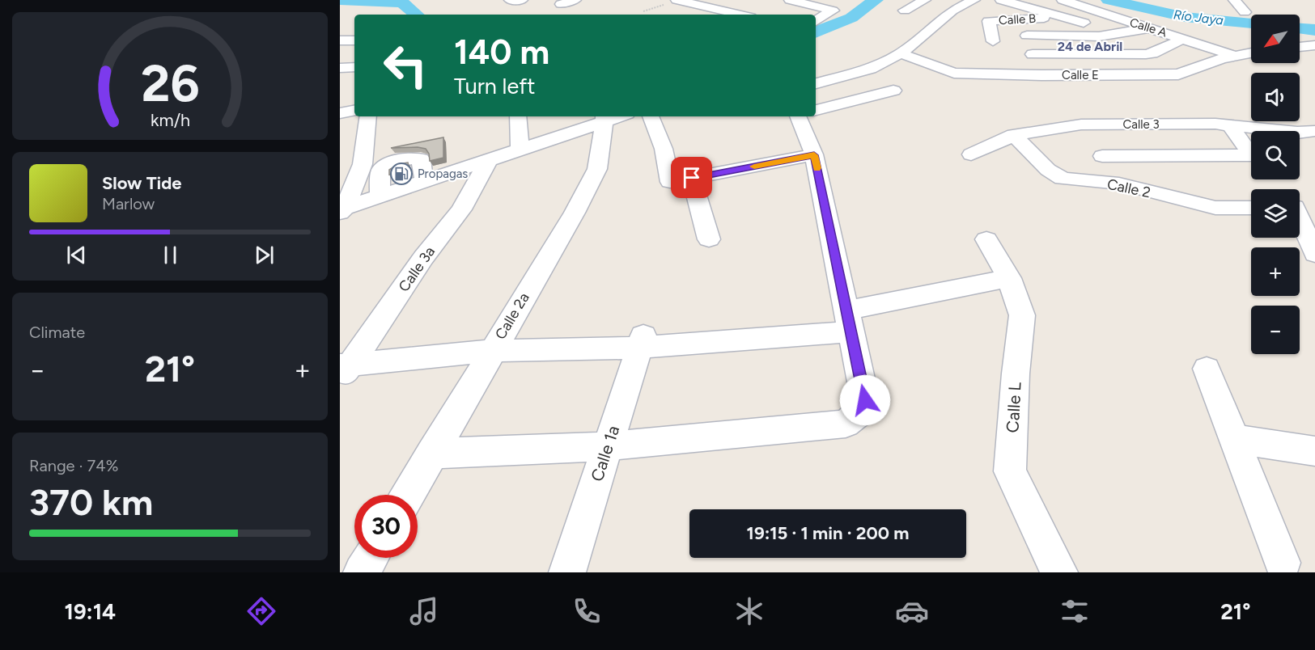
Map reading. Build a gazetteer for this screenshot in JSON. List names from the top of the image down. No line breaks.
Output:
{"streets":{"street":["Calle B","Calle A","Calle E","Calle 3","Calle 2","Calle 3a","Calle 2a","Calle L","Calle 1a"]},"crossings":[["Calle B","Calle A"],["Calle A","Calle E"],["Calle 3","Calle 2"]],"districts":["24 de Abril"],"water":["Río Jaya"],"places":{"fuel station":["Propagas"]},"north":"bottom left","page":{"map_buttons":["+","−"],"turn":["140 m","Turn left"],"song":["Slow Tide","Marlow"],"tile":["Climate",["Range · 74%","370 km"]],"heat":["−","21°","+"],"limit":"30","trip":"19:15 · 1 min · 200 m","tabs":["19:14","21°"],"gauge":["26","km/h"]}}
